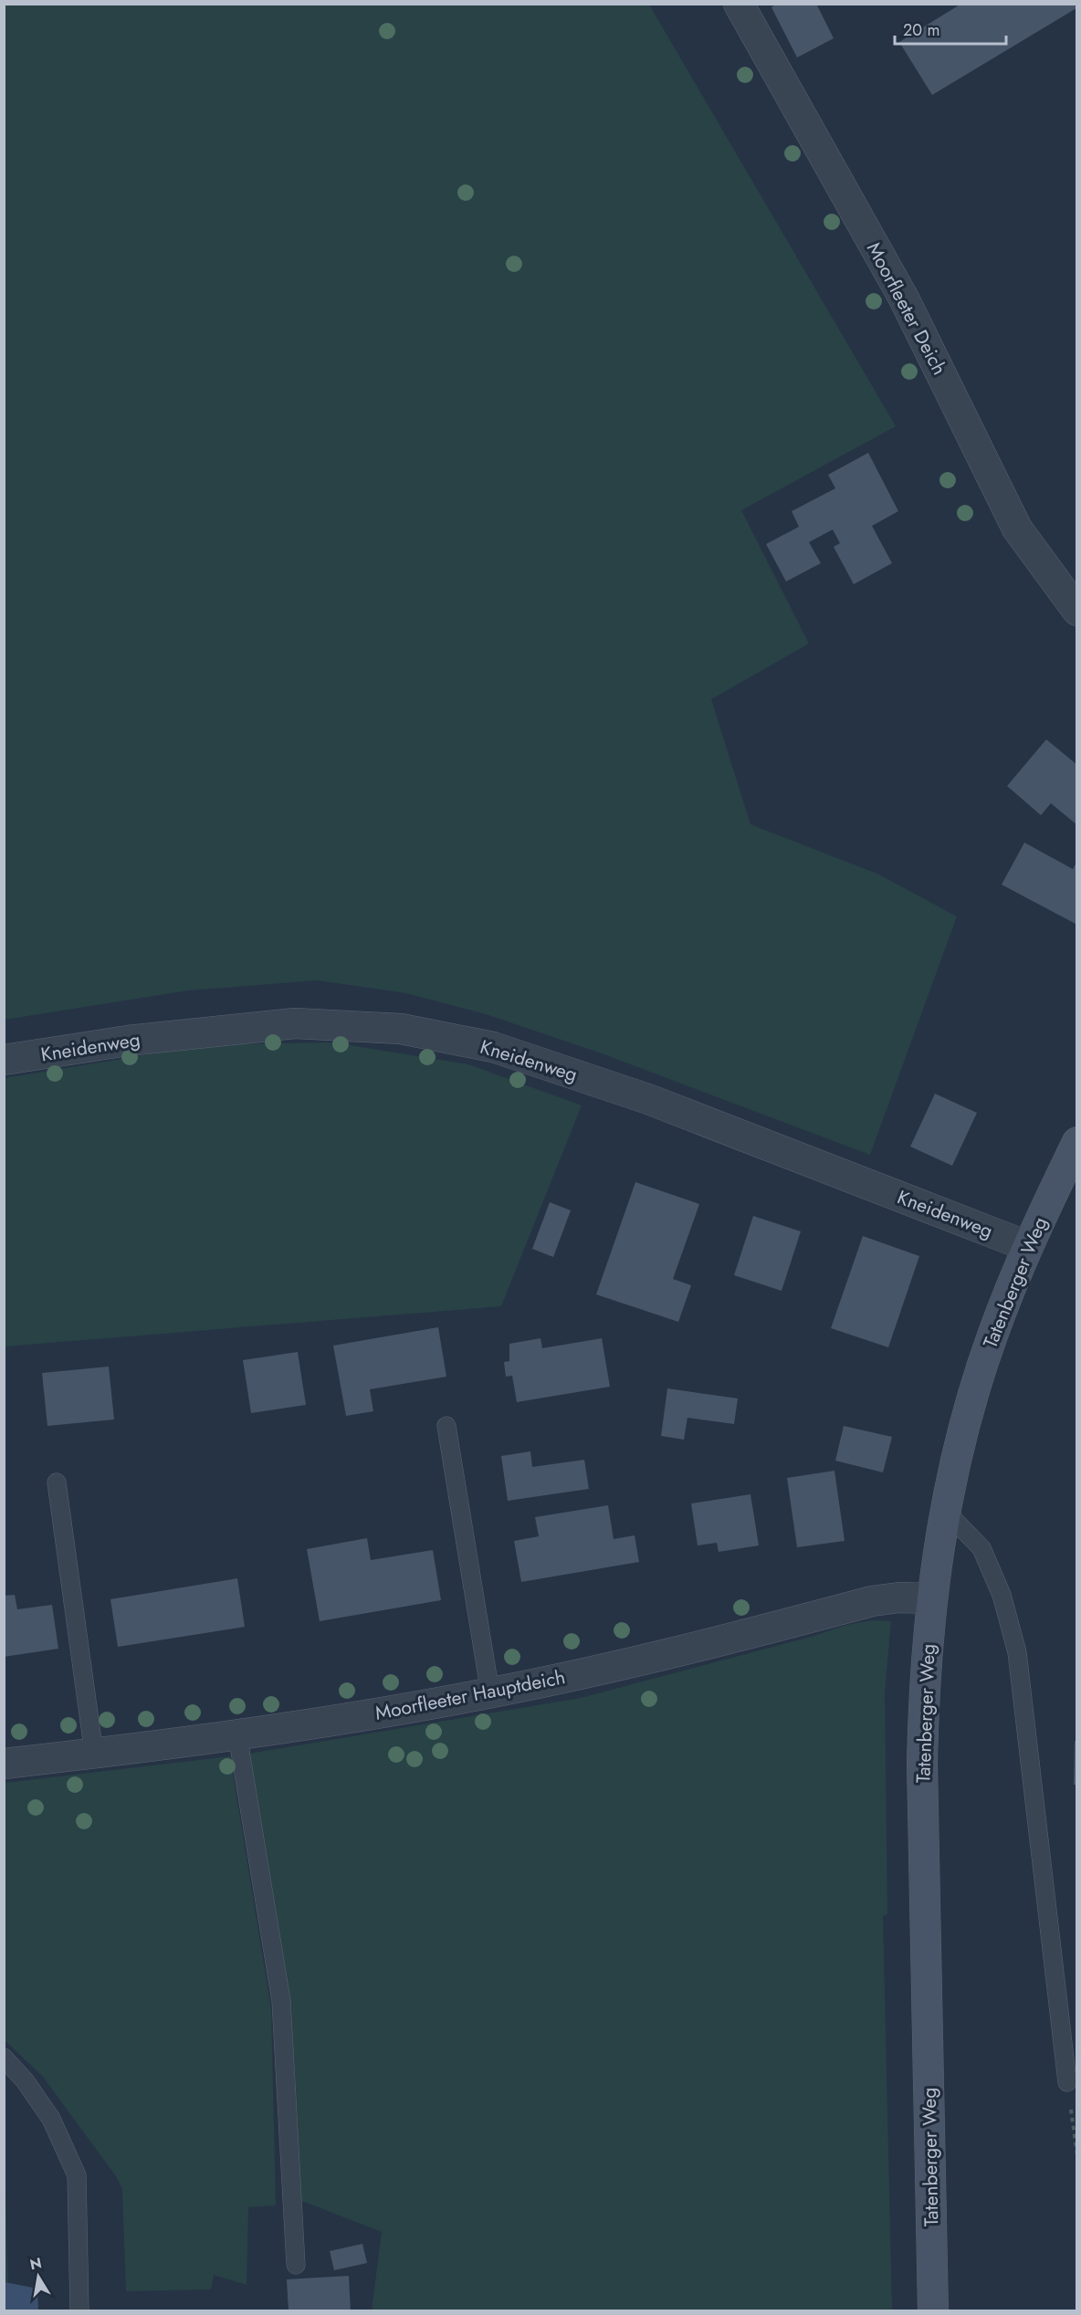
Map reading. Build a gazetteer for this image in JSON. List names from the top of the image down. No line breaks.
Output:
{"streets":{"street":["Moorfleeter Deich","Kneidenweg","Tatenberger Weg","Moorfleeter Hauptdeich"]},"crossings":[["Kneidenweg","Tatenberger Weg"],["Tatenberger Weg","Moorfleeter Hauptdeich"]],"scale_bar":"20 m","north":"top"}
